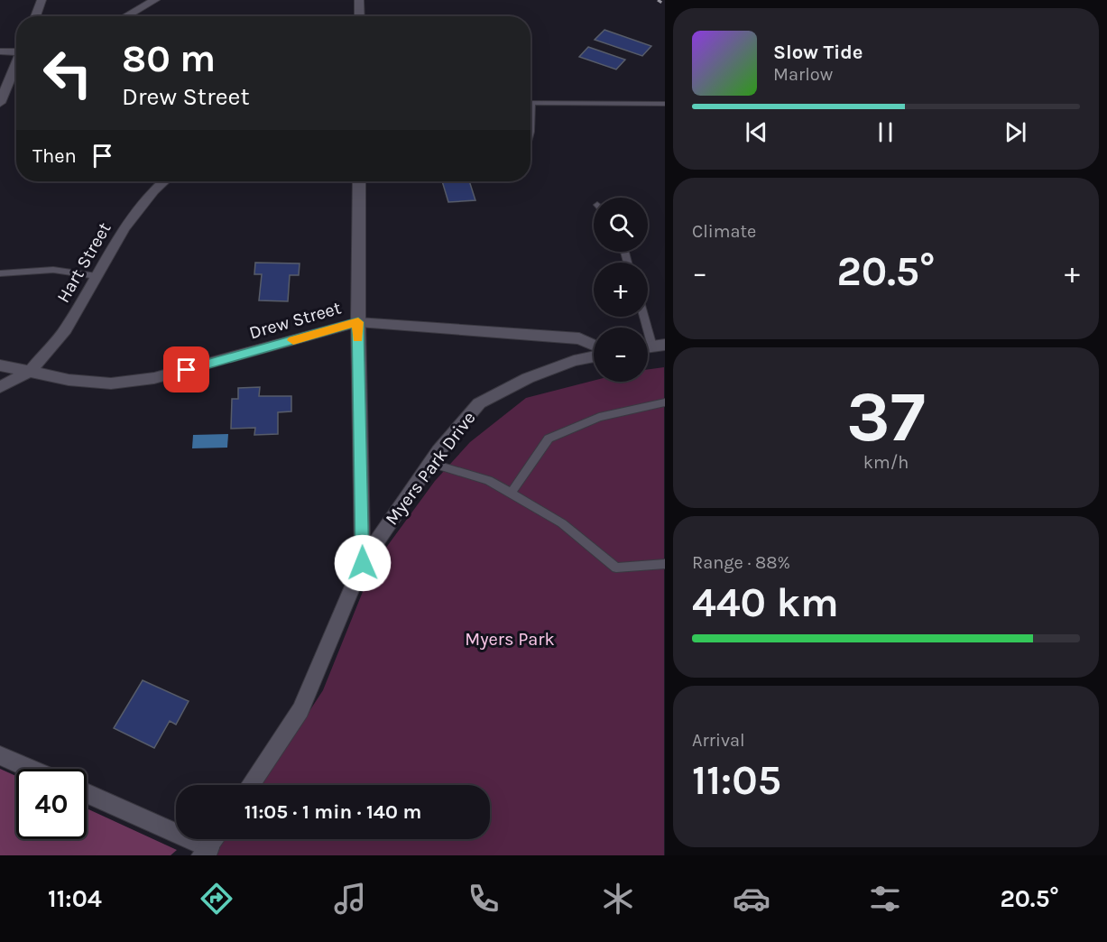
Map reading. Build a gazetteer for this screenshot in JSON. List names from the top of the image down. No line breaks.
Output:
{"streets":{"street":["Hart Street","Drew Street","Myers Park Drive"]},"crossings":[["Hart Street","Drew Street"]],"parks":["Myers Park"],"page":{"turn":["80 m","Drew Street"],"song":["Slow Tide","Marlow"],"then":"Then","tile":["Climate",["37","km/h"],["Range · 88%","440 km"],["Arrival","11:05"]],"map_buttons":["+","−"],"heat":["−","20.5°","+"],"limit":"40","trip":"11:05 · 1 min · 140 m","tabs":["11:04","20.5°"]}}
